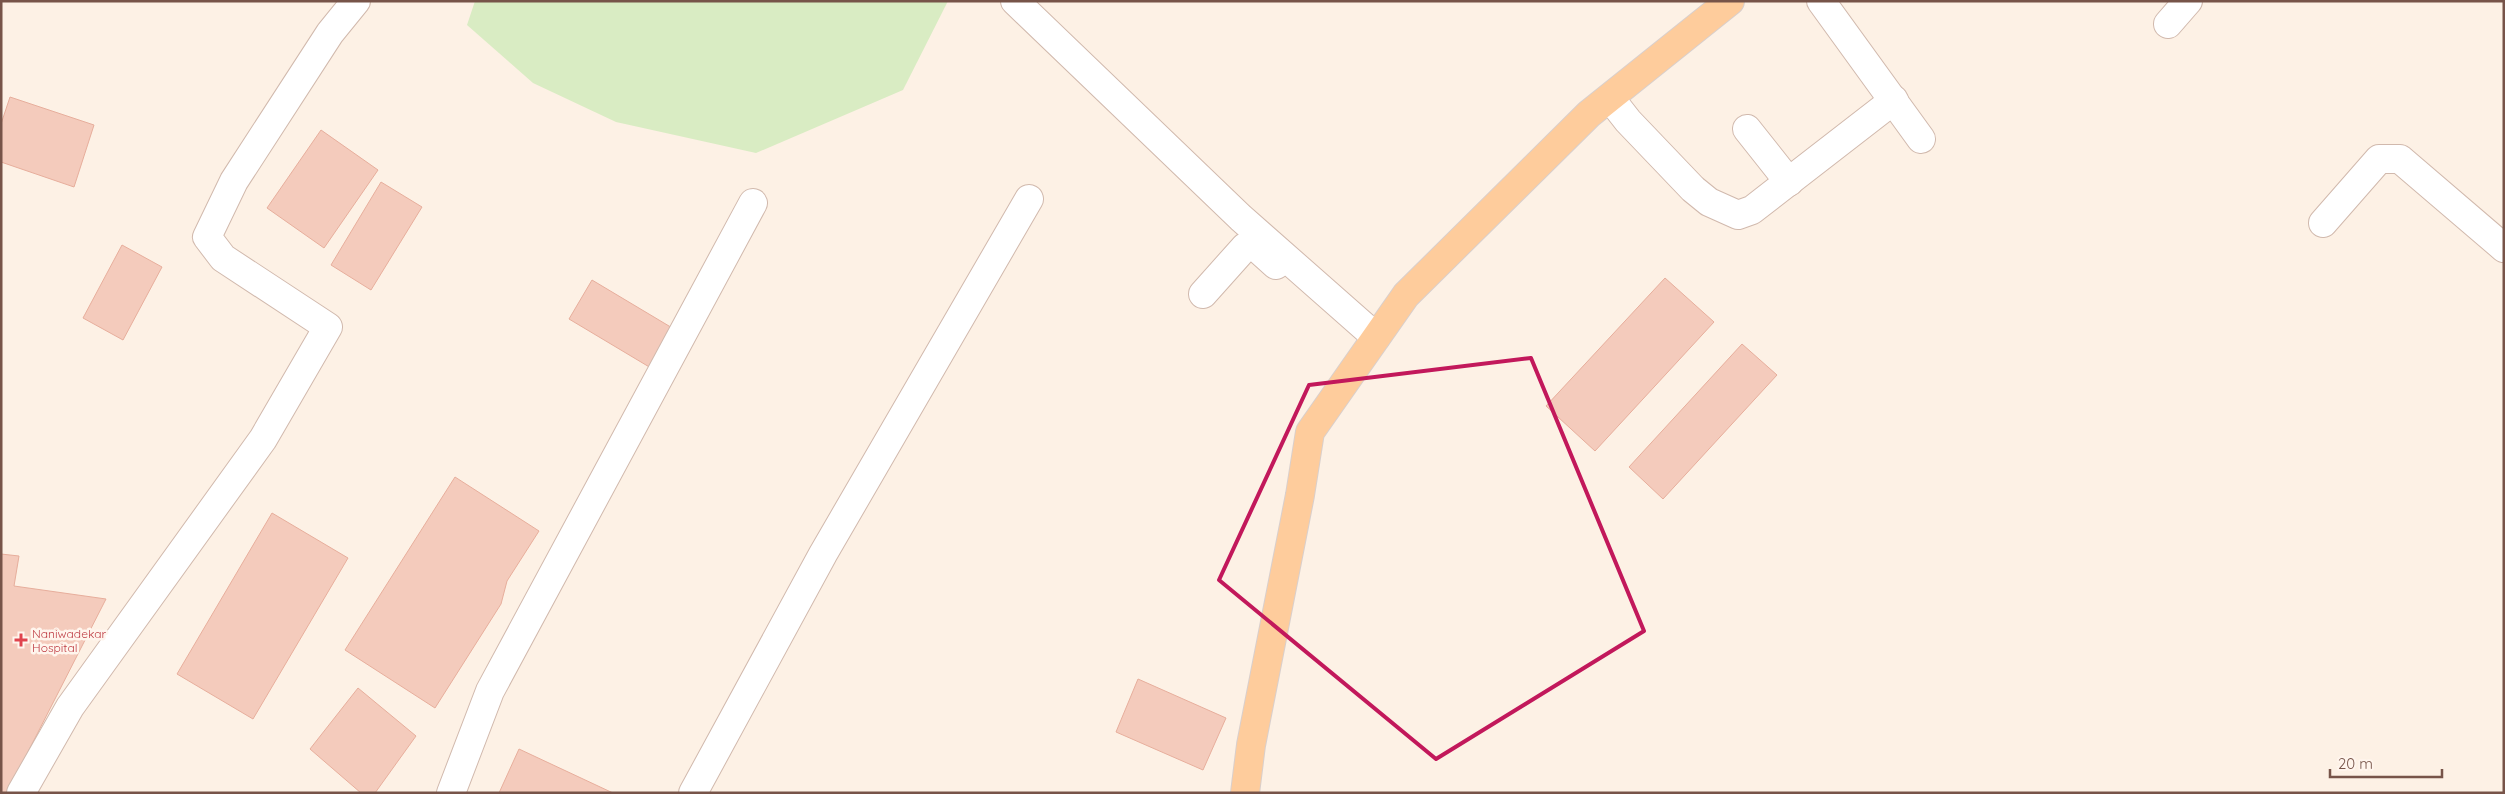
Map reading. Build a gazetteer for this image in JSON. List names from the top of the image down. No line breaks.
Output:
{"places":{"health":["Naniwadekar Hospital"]},"scale_bar":"20 m"}
